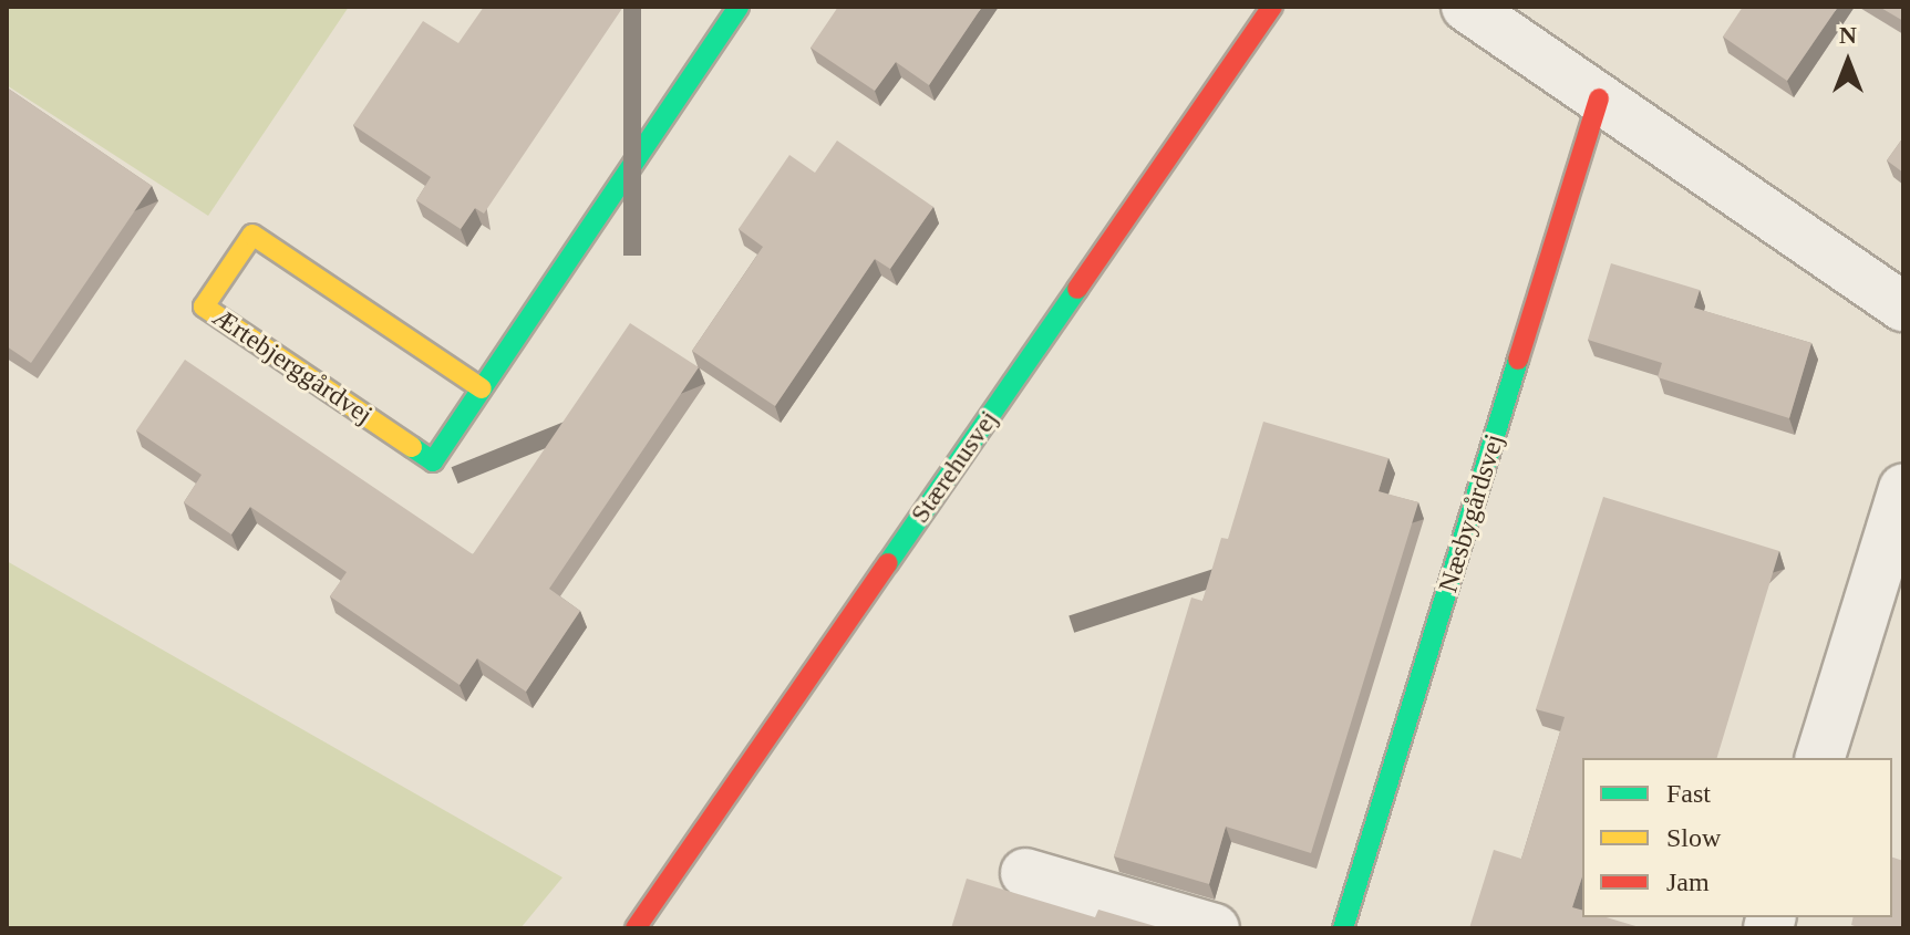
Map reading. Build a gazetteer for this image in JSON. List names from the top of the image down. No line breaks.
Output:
{"streets":{"street":["Ærtebjerggårdvej","Stærehusvej","Næsbygårdsvej"]},"legend":["Fast","Slow","Jam"],"north":"top"}
